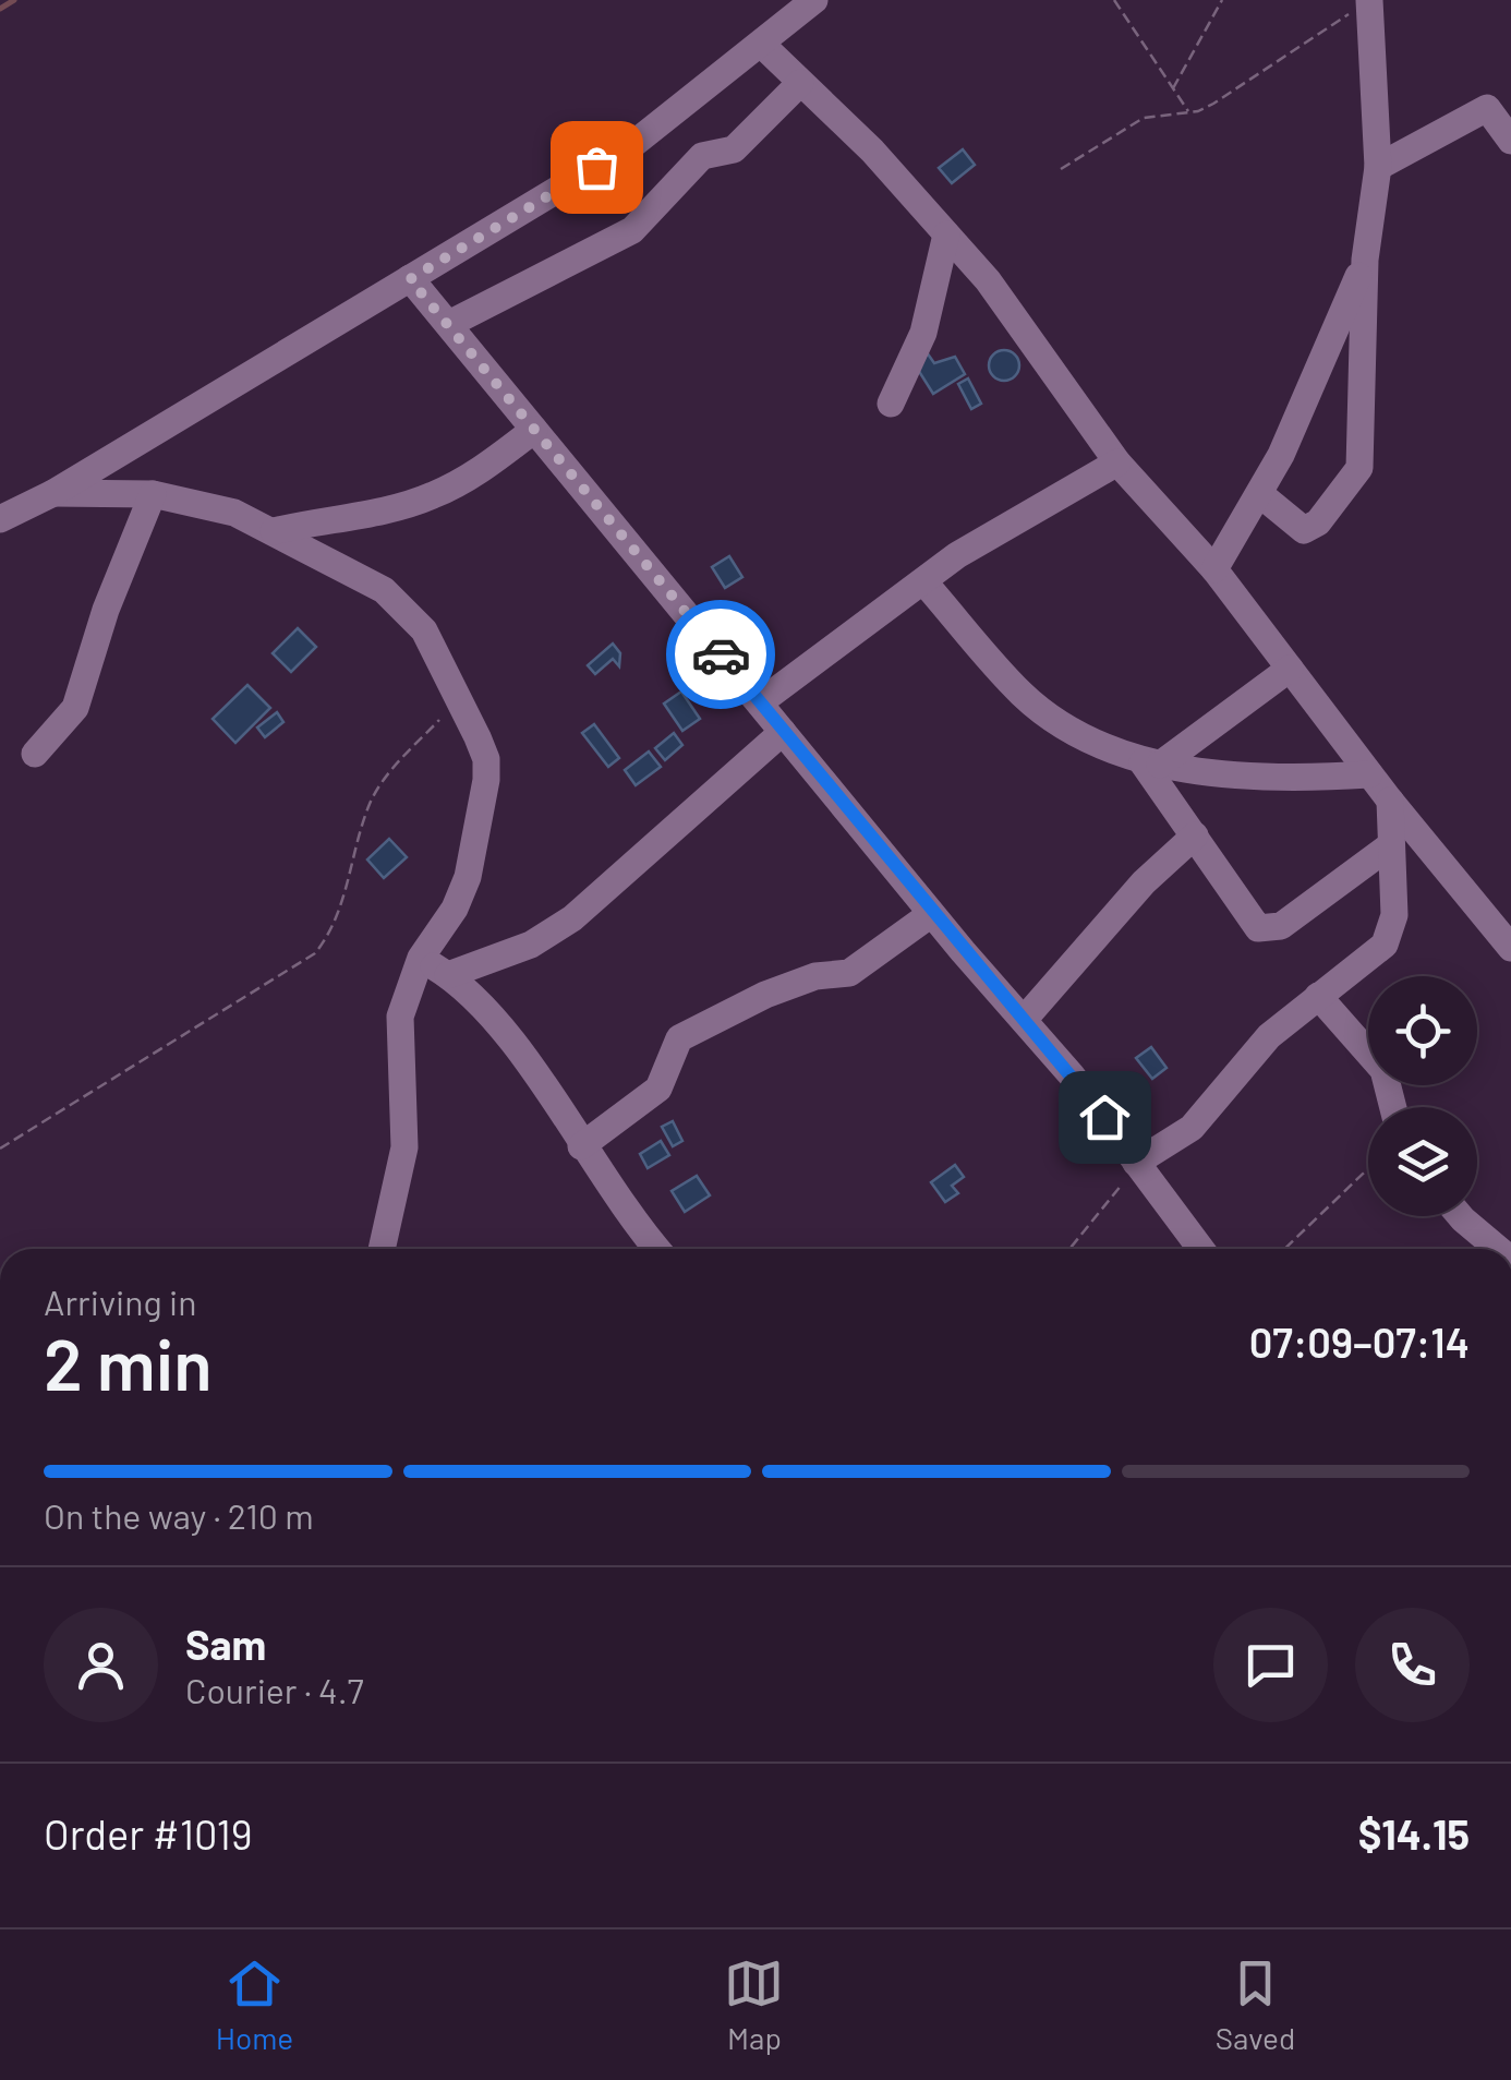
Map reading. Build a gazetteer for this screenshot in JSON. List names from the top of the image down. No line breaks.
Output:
{"page":{"heading":["2 min","Arriving in","07:09–07:14"],"panel":["Sam","Courier · 4.7","Order #1019","$14.15"],"bar":"On the way · 210 m","tabs":["Home","Map","Saved"]}}
